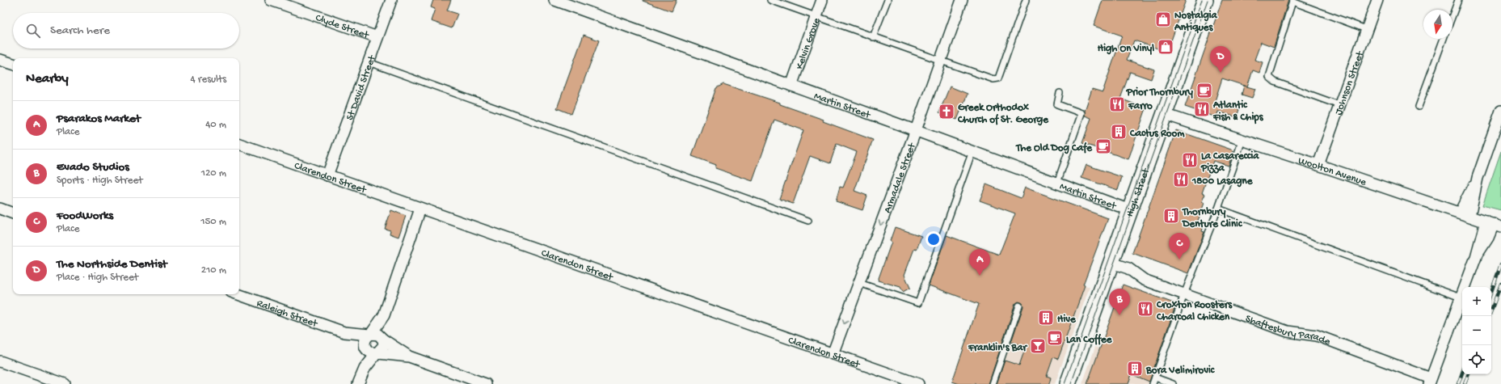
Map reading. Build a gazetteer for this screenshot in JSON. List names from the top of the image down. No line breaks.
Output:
{"streets":{"main road":["High Street"],"street":["Clyde Street","Kelvin Grove","Johnson Street","St David Street","Martin Street","Woolton Avenue","Clarendon Street","Armadale Street","Raleigh Street","Shaftesbury Parade"]},"crossings":[["Clyde Street","St David Street"],["Kelvin Grove","Martin Street"],["Johnson Street","Woolton Avenue"],["St David Street","Clarendon Street"],["Martin Street","Armadale Street"],["Martin Street","High Street"],["Woolton Avenue","High Street"],["Clarendon Street","Armadale Street"],["High Street","Shaftesbury Parade"]],"one_way":["Armadale Street"],"places":{"shop":["Nostalgia Antiques","High On Vinyl"],"cafe":["Prior Thornbury","The Old Dog Cafe","Lan Coffee"],"restaurant":["Farro","Atlantic Fish & Chips","La Casareccia Pizza","1800 Lasagne","Croxton Roosters Charcoal Chicken"],"church":["Greek Orthodox Church of St. George"],"building":["Cactus Room","Thornbury Denture Clinic","Hive","Bora Velimirovic"],"bar":["Franklin's Bar"]},"north":"bottom","page":{"search":"Search here","pins":["D","C","A","B"],"heading":["Nearby","4 results"],"list":[{"mark":"A","name":"Psarakos Market","note":"Place","value":"40 m"},{"mark":"B","name":"Evado Studios","note":"Sports · High Street","value":"120 m"},{"mark":"C","name":"FoodWorks","note":"Place","value":"150 m"},{"mark":"D","name":"The Northside Dentist","note":"Place · High Street","value":"210 m"}],"map_buttons":["+","−"]}}
